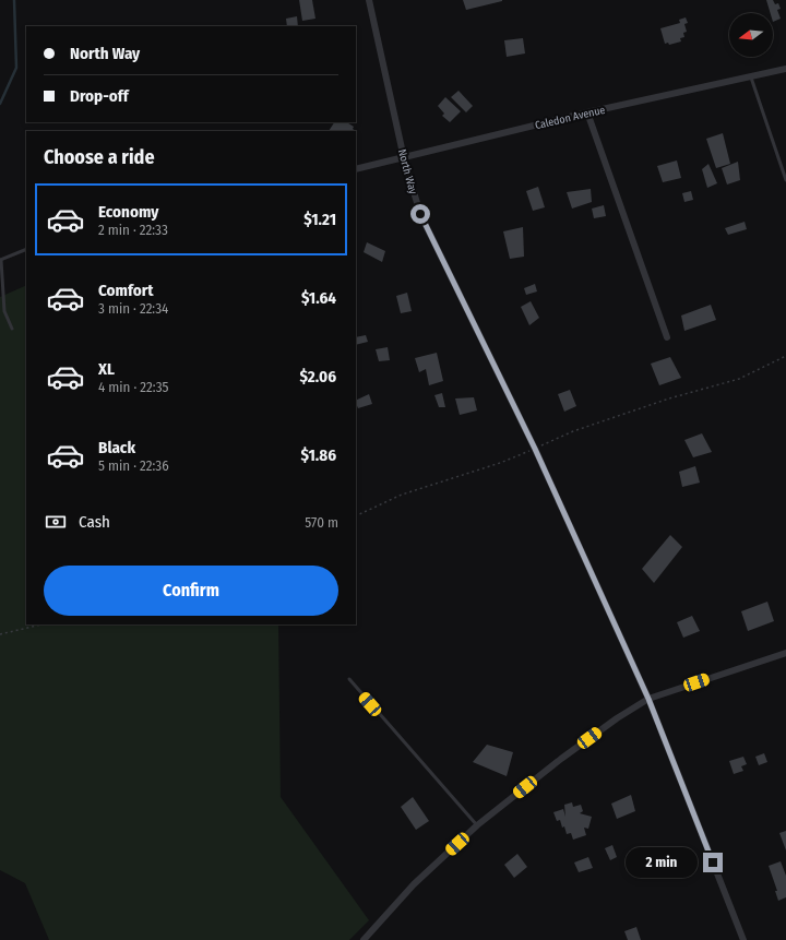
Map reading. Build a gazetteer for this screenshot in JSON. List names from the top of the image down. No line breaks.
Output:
{"streets":{"street":["Caledon Avenue","North Way"]},"crossings":[["Caledon Avenue","North Way"]],"north":"left","page":{"banner":["North Way","Drop-off"],"heading":"Choose a ride","list":[{"name":"Economy","note":"2 min · 22:33","value":"$1.21"},{"name":"Comfort","note":"3 min · 22:34","value":"$1.64"},{"name":"XL","note":"4 min · 22:35","value":"$2.06"},{"name":"Black","note":"5 min · 22:36","value":"$1.86"}],"pay":["Cash","570 m"],"buttons":"Confirm","bubble":"2 min"}}
